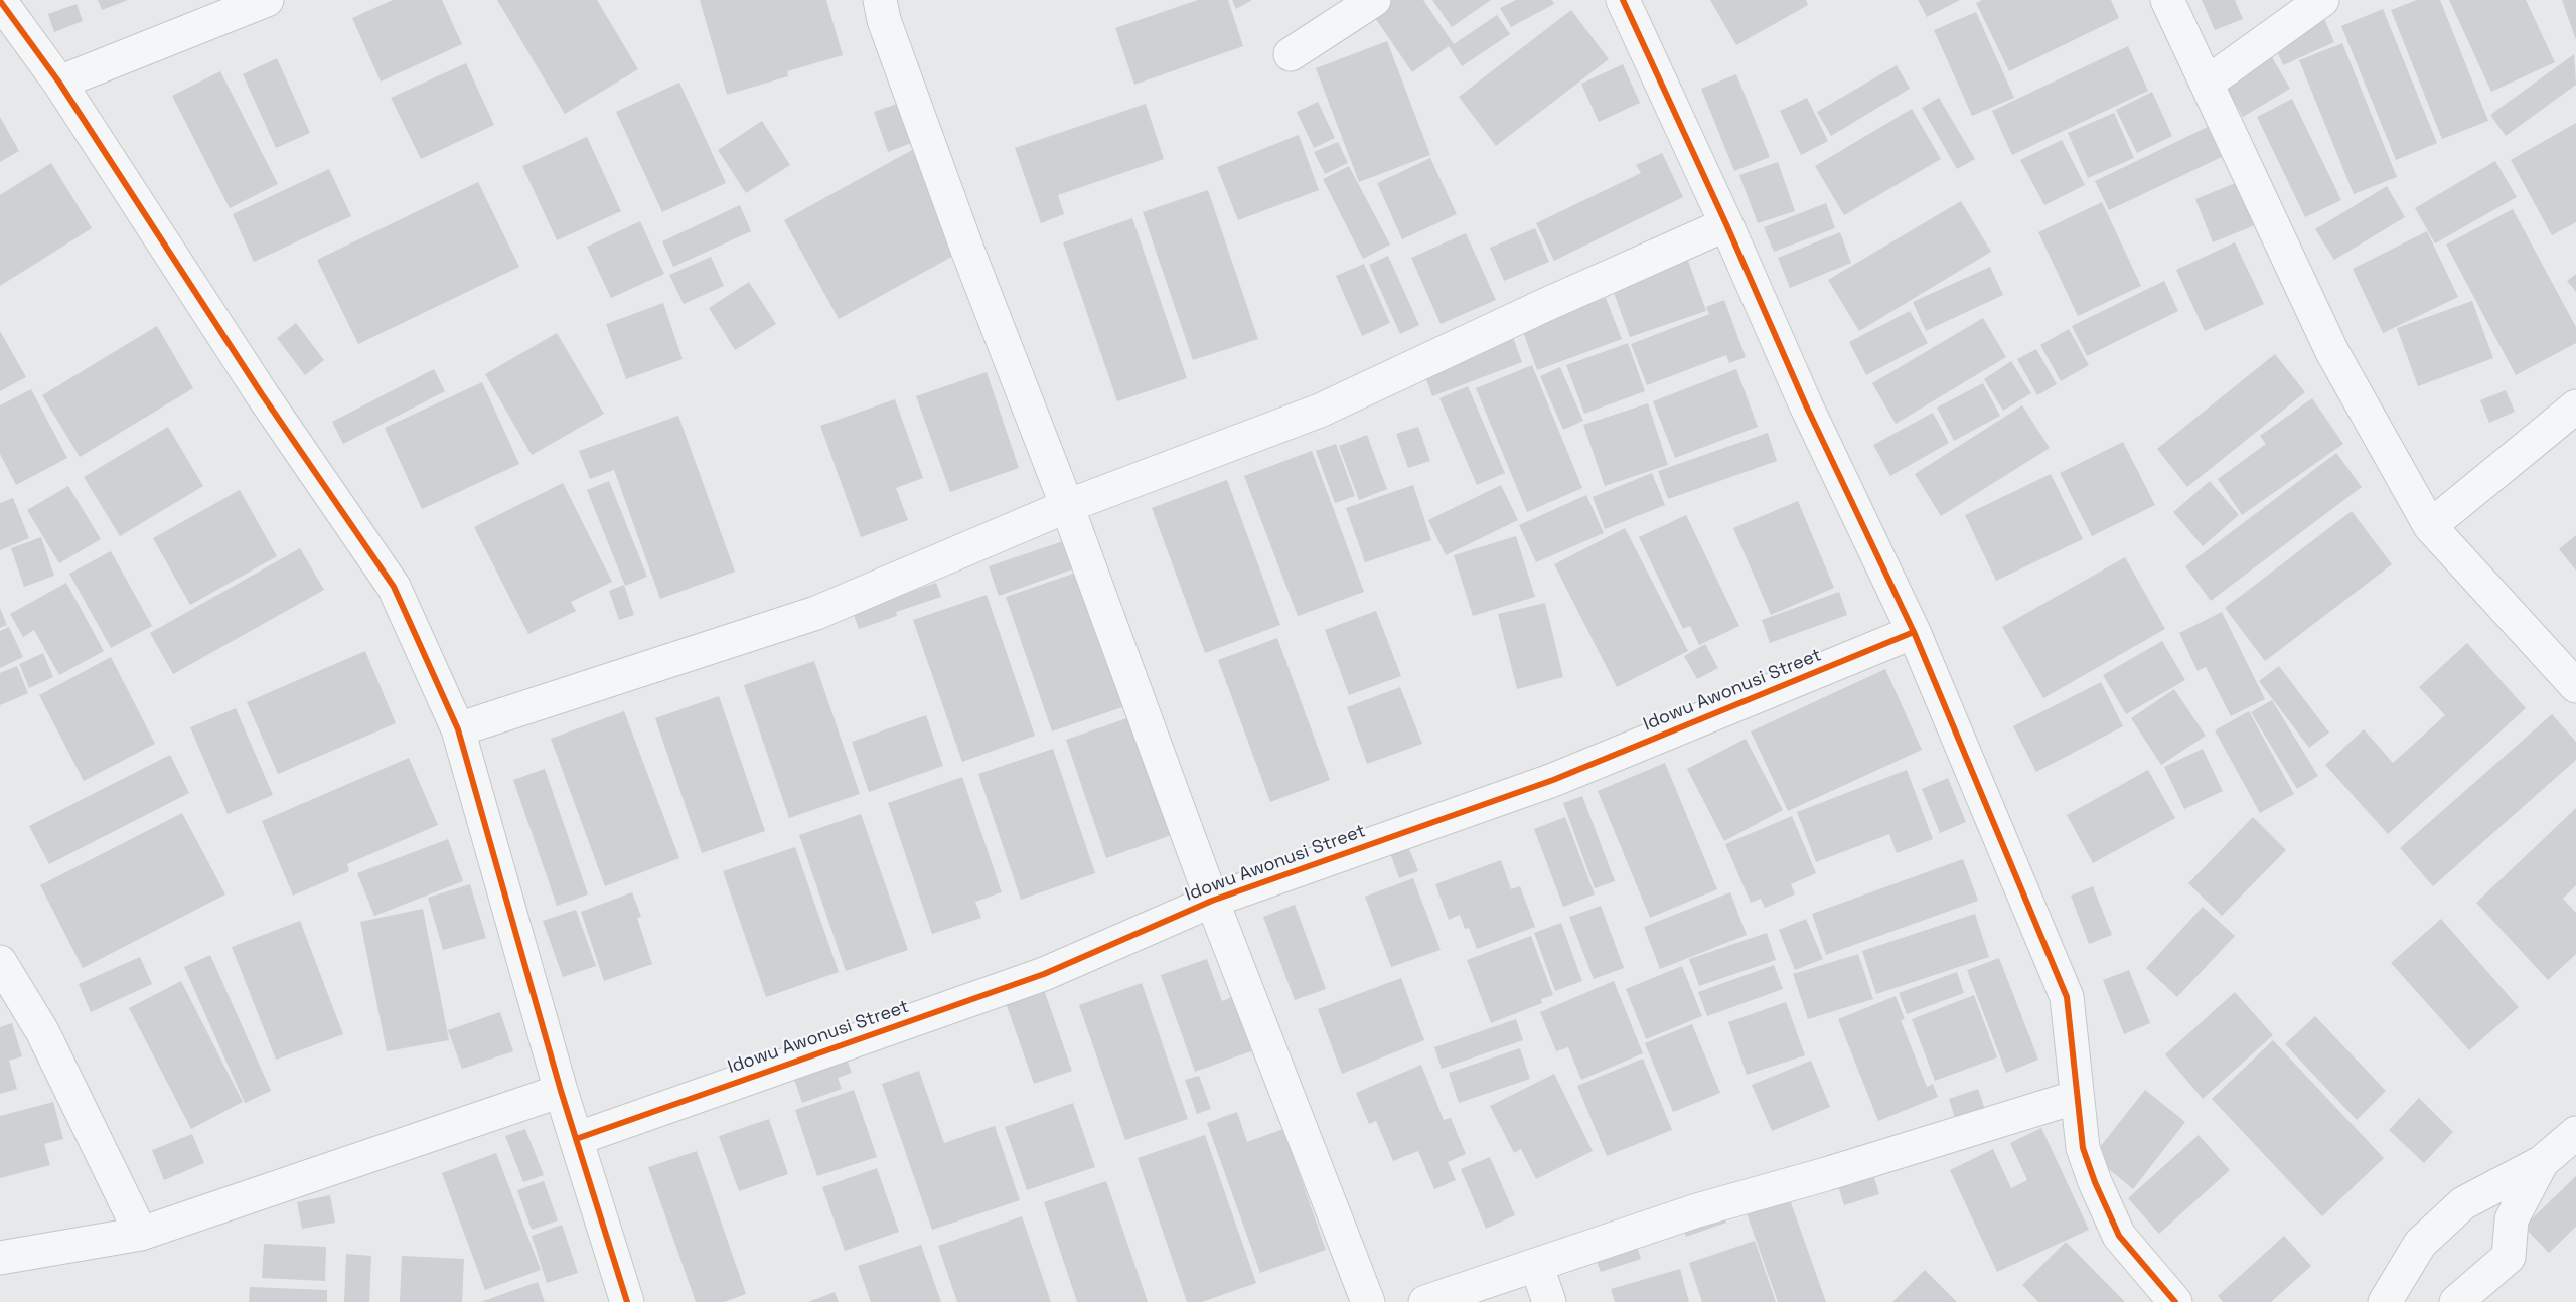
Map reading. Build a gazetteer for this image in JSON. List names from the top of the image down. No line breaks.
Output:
{"streets":{"street":["Idowu Awonusi Street"]}}
